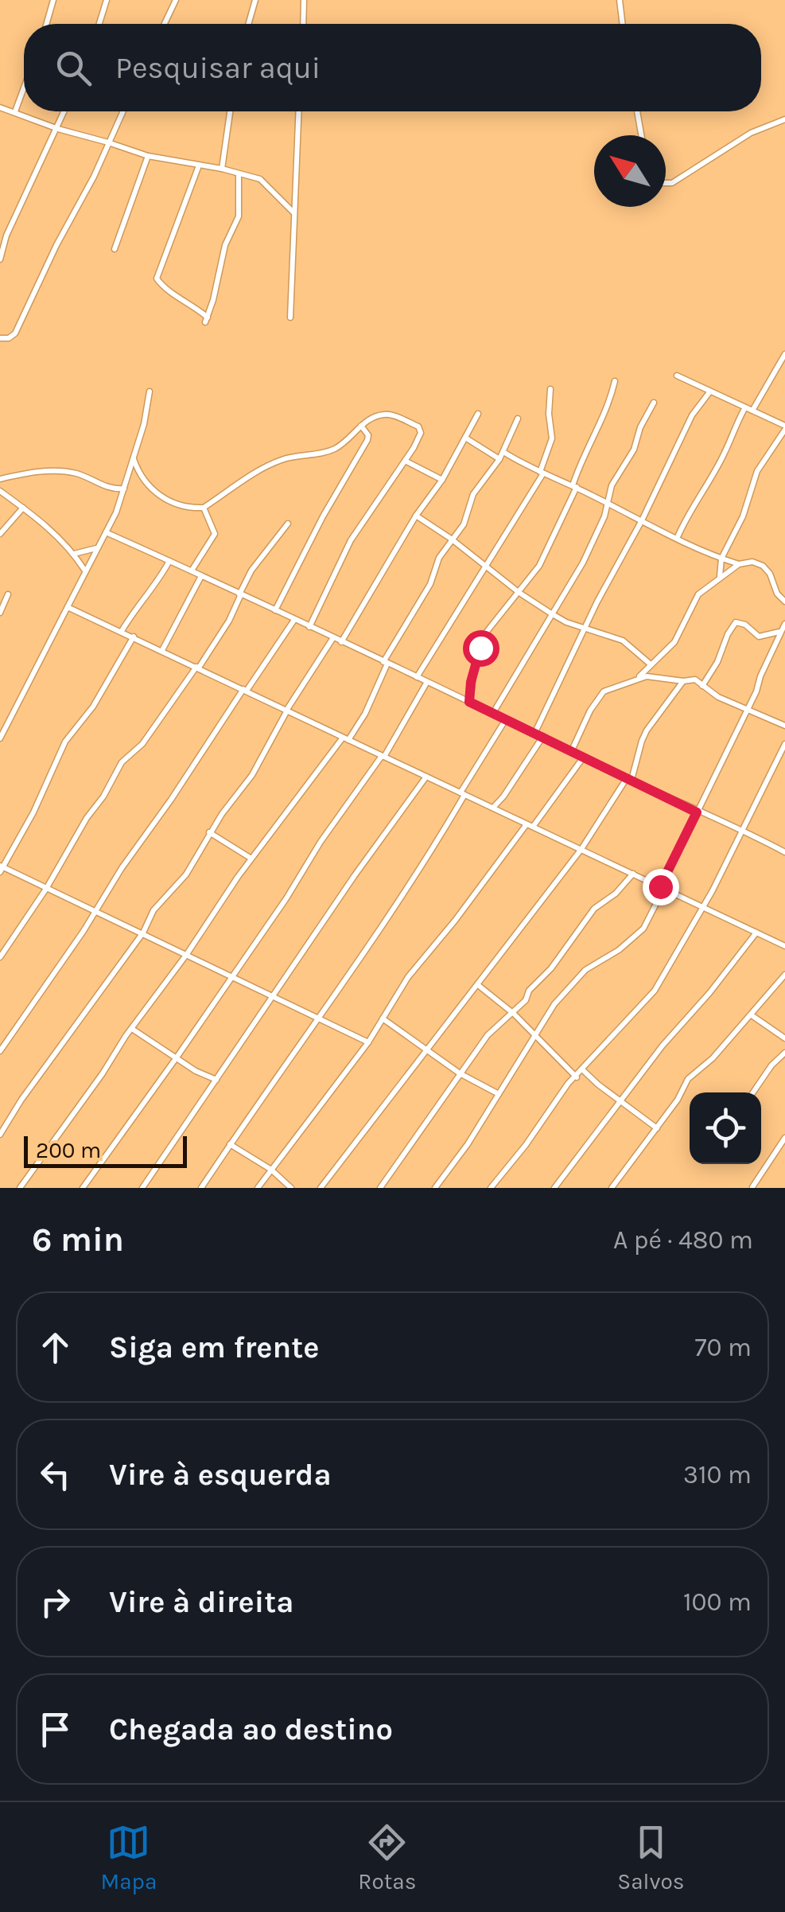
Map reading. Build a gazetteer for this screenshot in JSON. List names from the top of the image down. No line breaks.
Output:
{"scale_bar":"200 m","north":"top left","page":{"search":"Pesquisar aqui","scale":"200 m","heading":["6 min","A pé · 480 m"],"list":[["Siga em frente","70 m"],["Vire à esquerda","310 m"],["Vire à direita","100 m"],"Chegada ao destino"],"nav":["Mapa","Rotas","Salvos"]}}
